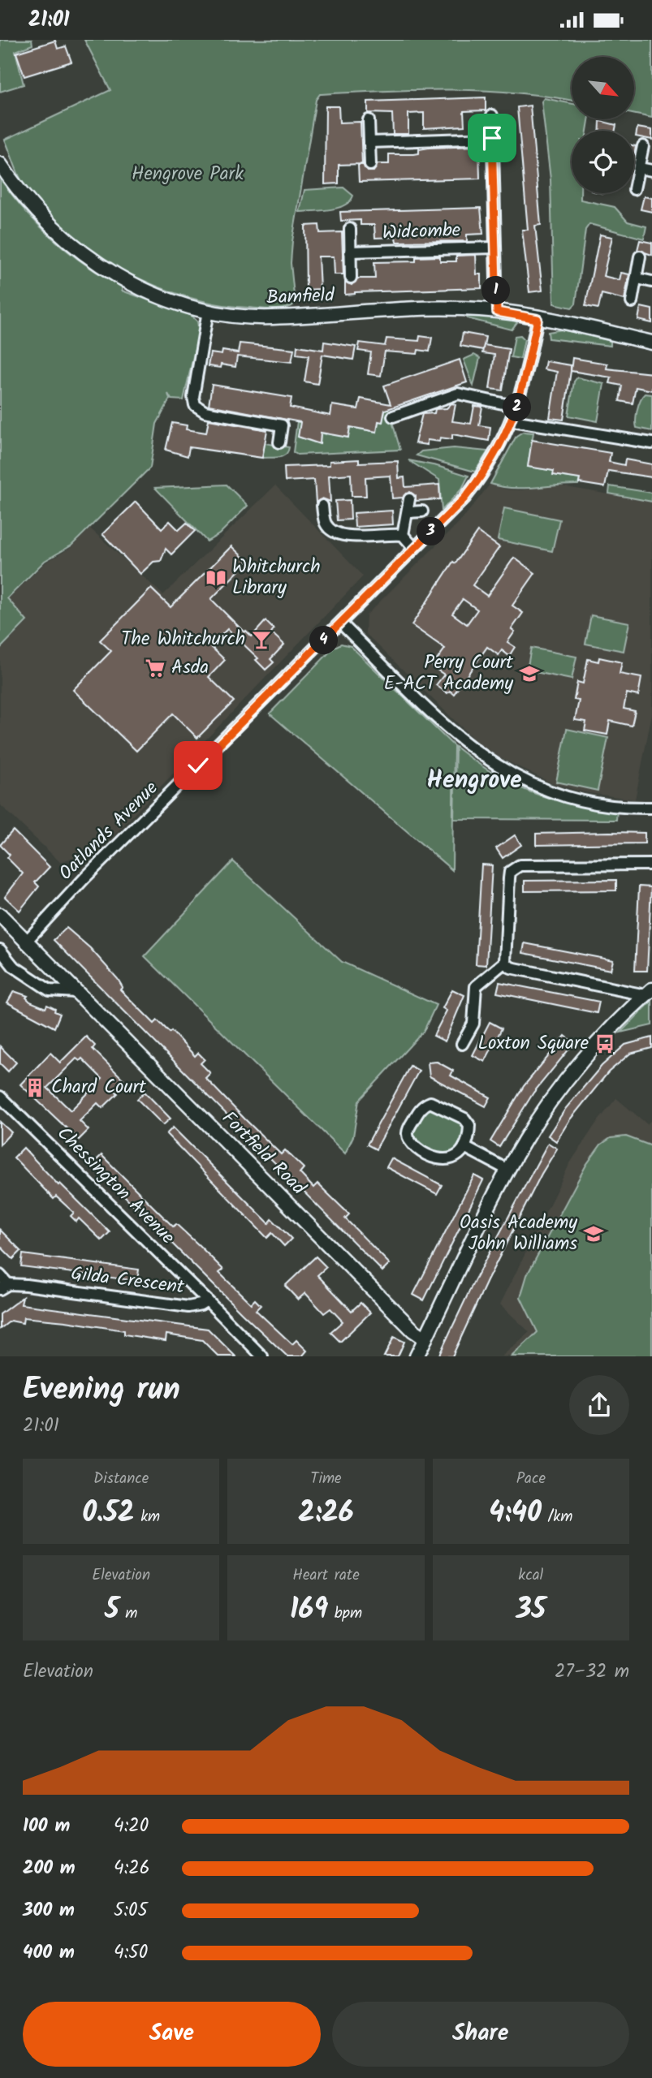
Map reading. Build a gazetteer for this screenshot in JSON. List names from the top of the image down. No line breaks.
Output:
{"streets":{"street":["Widcombe","Bamfield","Oatlands Avenue","Fortfield Road","Chessington Avenue","Gilda Crescent"]},"crossings":[["Bamfield","Oatlands Avenue"],["Oatlands Avenue","Fortfield Road"],["Chessington Avenue","Gilda Crescent"]],"districts":["Hengrove"],"parks":["Hengrove Park"],"places":{"library":["Whitchurch Library"],"bar":["The Whitchurch"],"supermarket":["Asda"],"school or university":["Perry Court E-ACT Academy","Oasis Academy John Williams"],"bus stop":["Loxton Square"],"building":["Chard Court"]},"north":"bottom right","page":{"status":"21:01","pins":["1","2","3","4"],"heading":["Evening run","21:01"],"stats":[["Distance","0.52 km"],["Time","2:26"],["Pace","4:40 /km"],["Elevation","5 m"],["Heart rate","169 bpm"],["kcal","35"]],"chart":["Elevation","27–32 m"],"list":[{"name":"100 m","note":"4:20"},{"name":"200 m","note":"4:26"},{"name":"300 m","note":"5:05"},{"name":"400 m","note":"4:50"}],"buttons":["Save","Share"]}}
